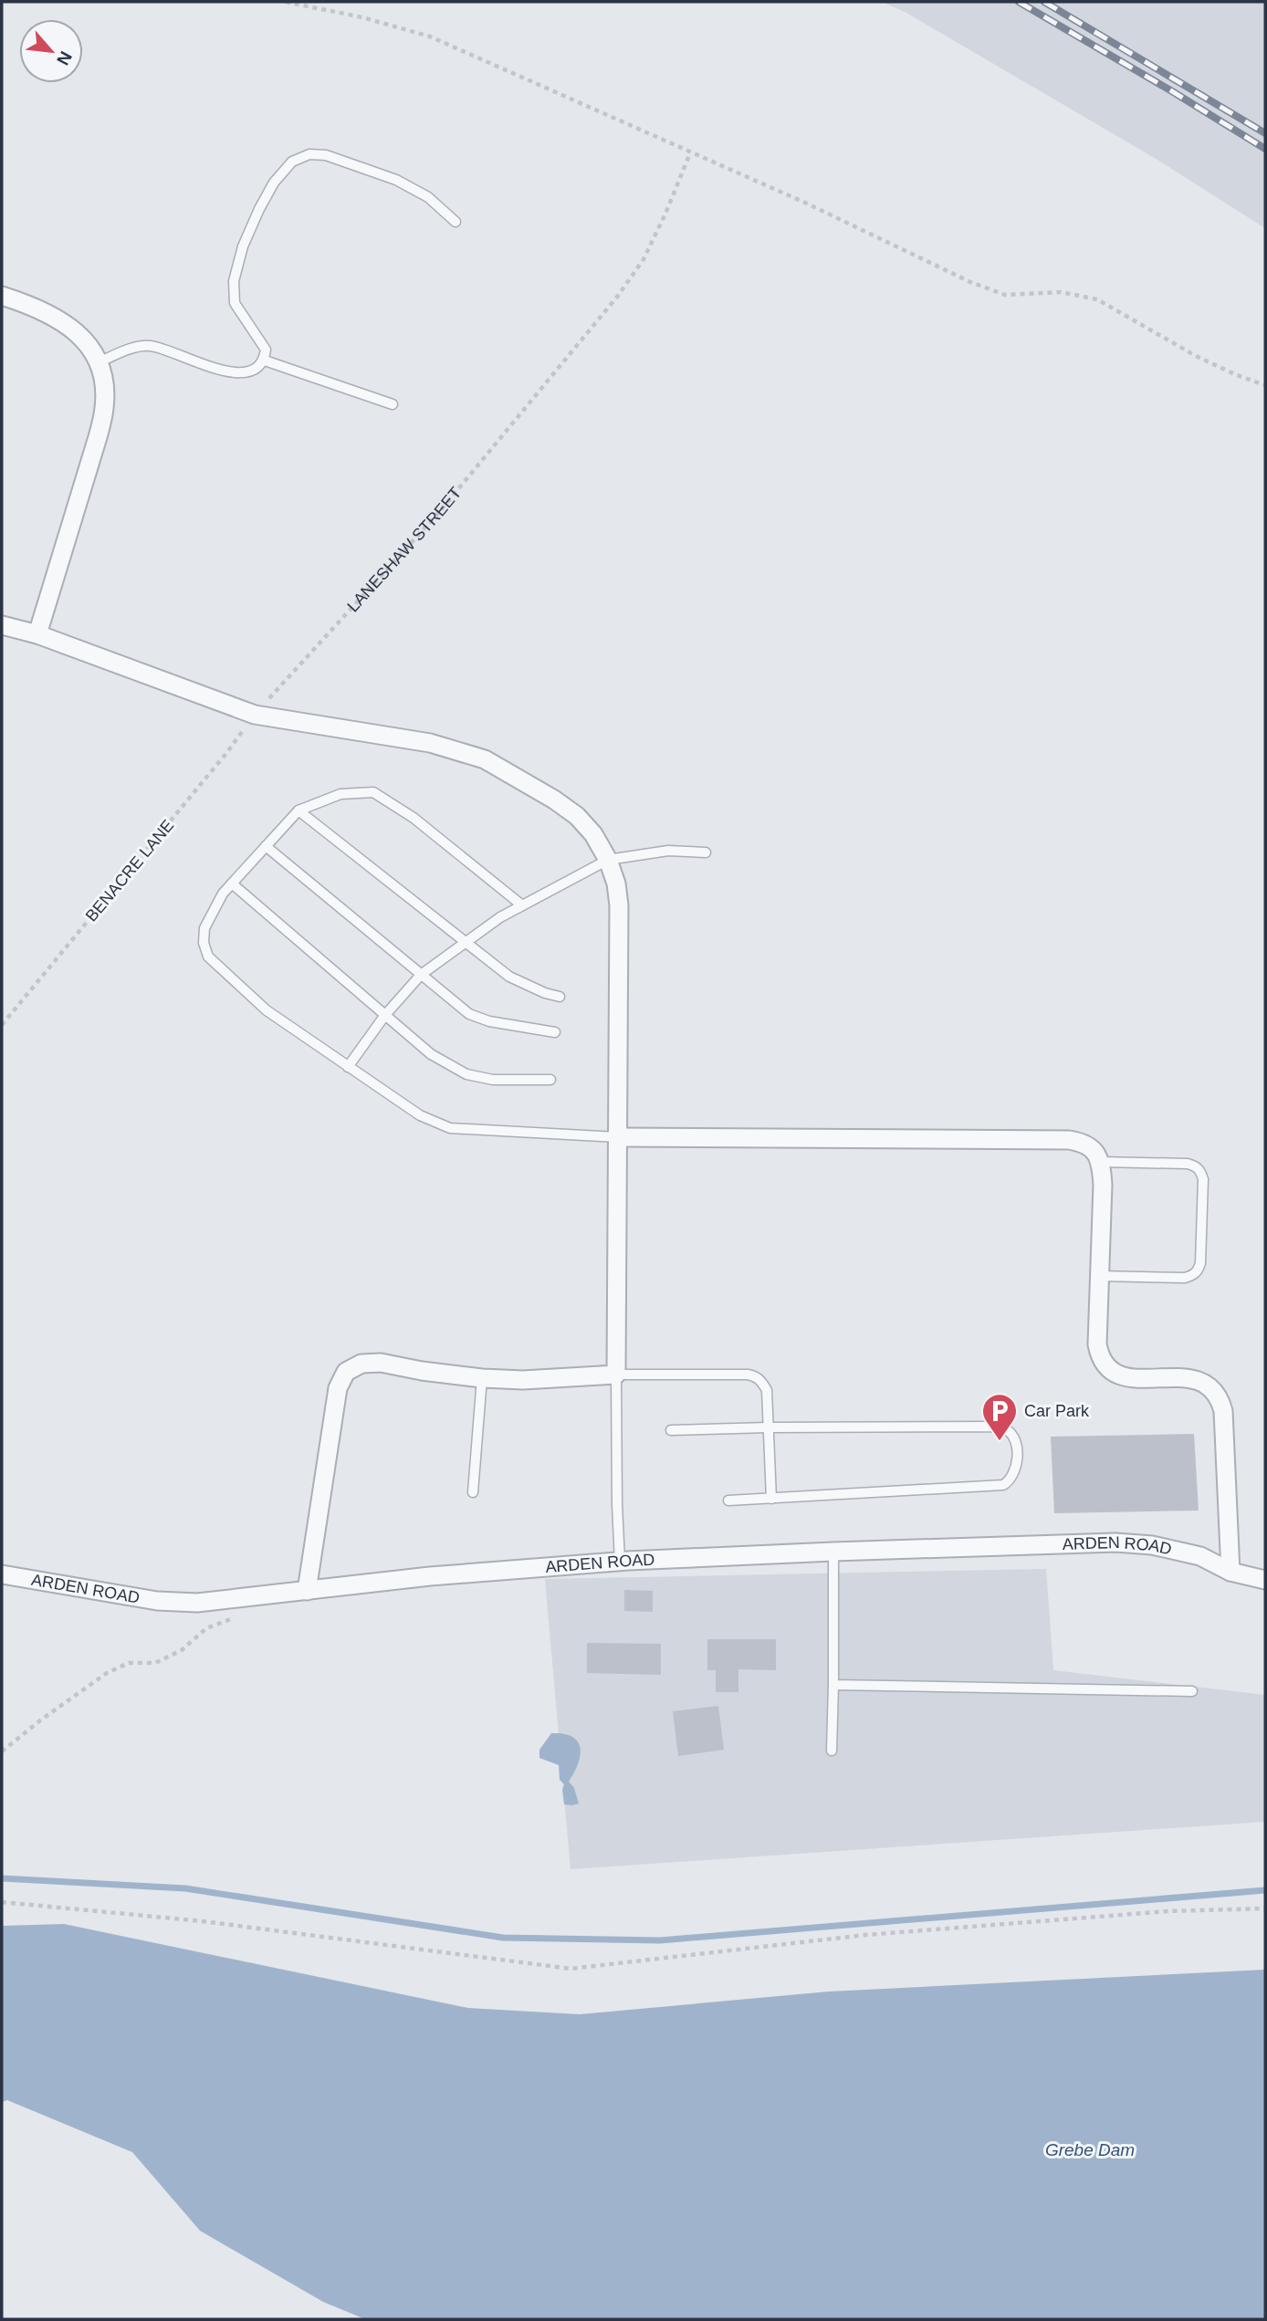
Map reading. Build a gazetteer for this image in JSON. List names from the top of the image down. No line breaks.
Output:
{"streets":{"street":["ARDEN ROAD"],"path":["LANESHAW STREET","BENACRE LANE"]},"crossings":[["LANESHAW STREET","BENACRE LANE"]],"water":["Grebe Dam"],"places":{"parking":["Car Park"]},"north":"bottom right"}
